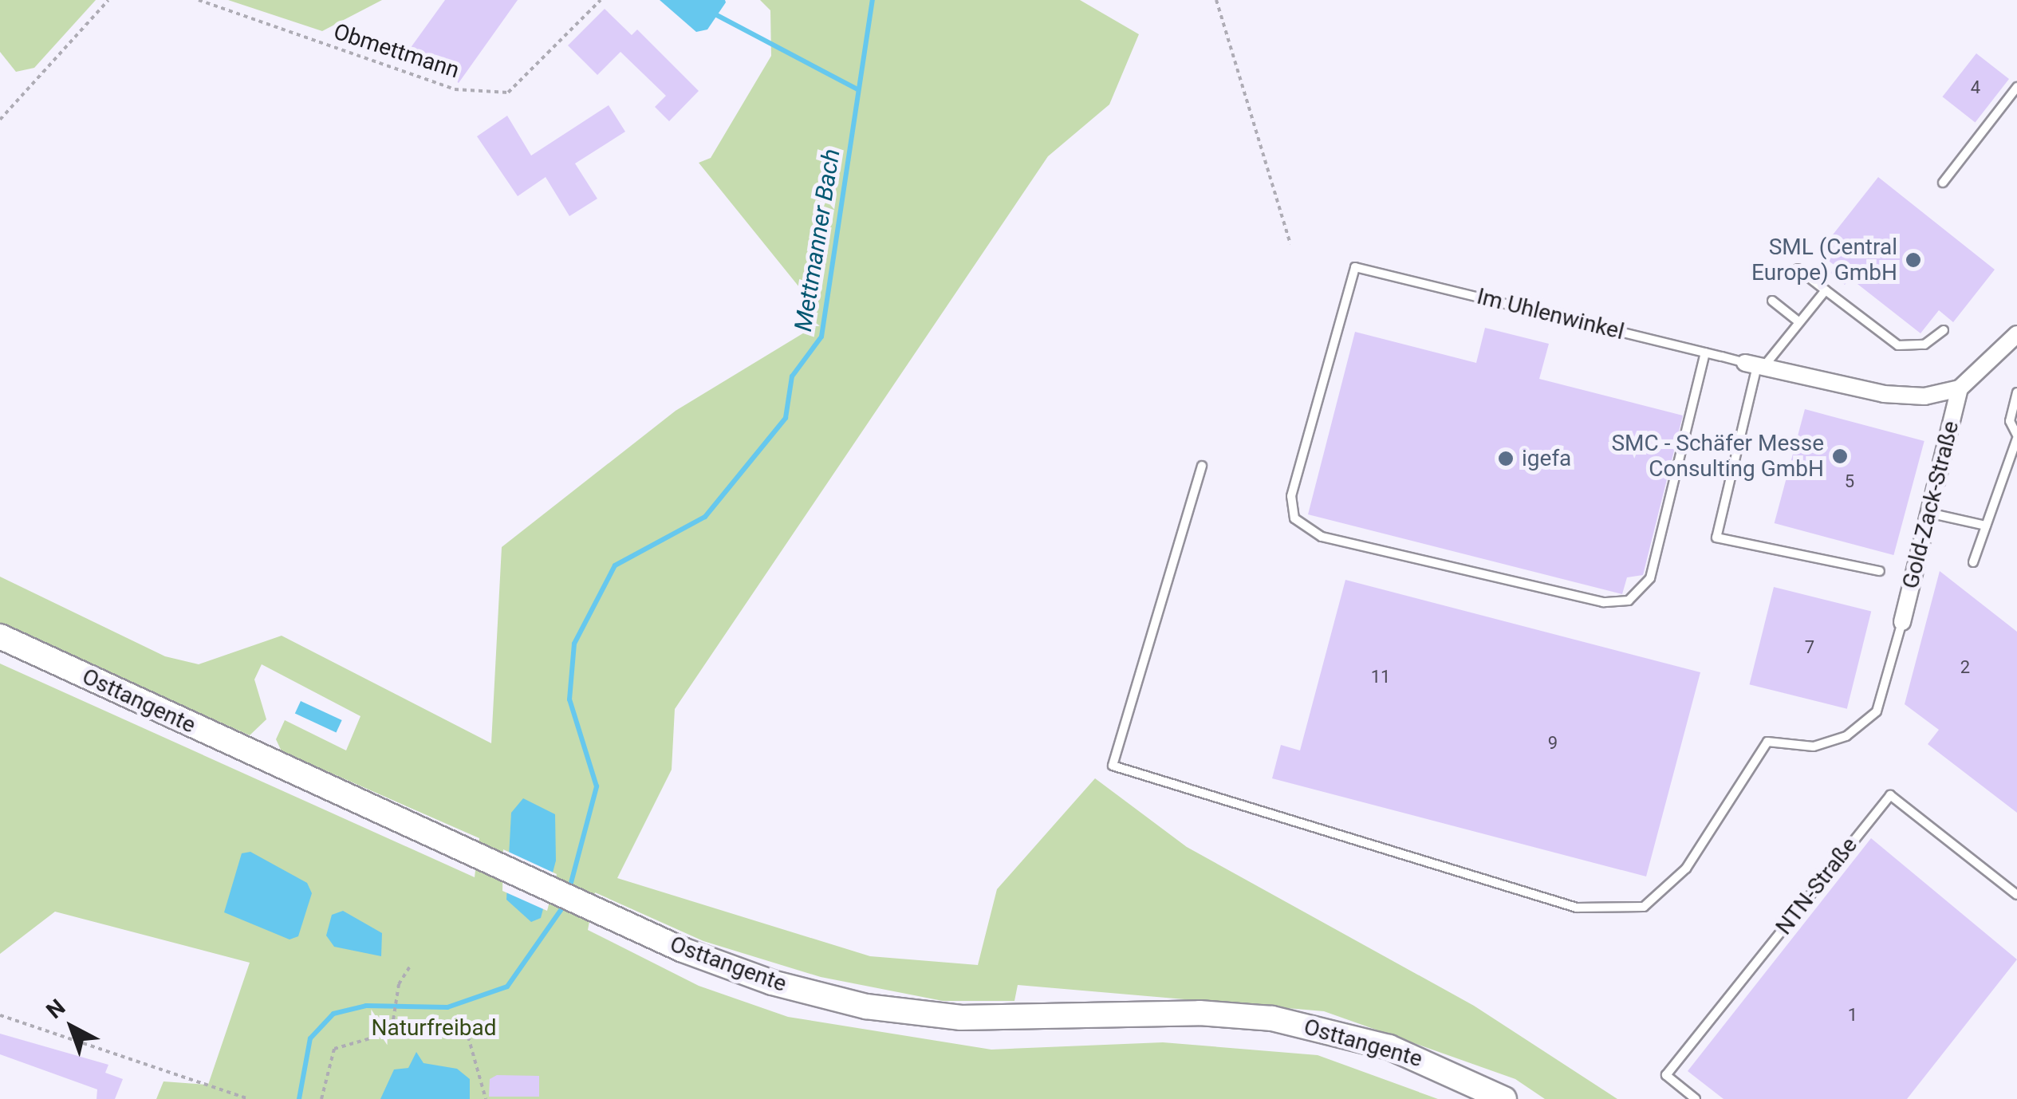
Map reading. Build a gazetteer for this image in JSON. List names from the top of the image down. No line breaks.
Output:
{"streets":{"main road":["Osttangente"],"street":["Gold-Zack-Straße"],"lane":["Im Uhlenwinkel","NTN-Straße"],"path":["Obmettmann"]},"crossings":[["Im Uhlenwinkel","Gold-Zack-Straße"]],"water":["Mettmanner Bach"],"parks":["Naturfreibad"],"places":["SML (Central Europe) GmbH","SMC - Schäfer Messe Consulting GmbH","igefa"],"house_numbers":["4","5","7","2","11","9","1"],"north":"top left"}
